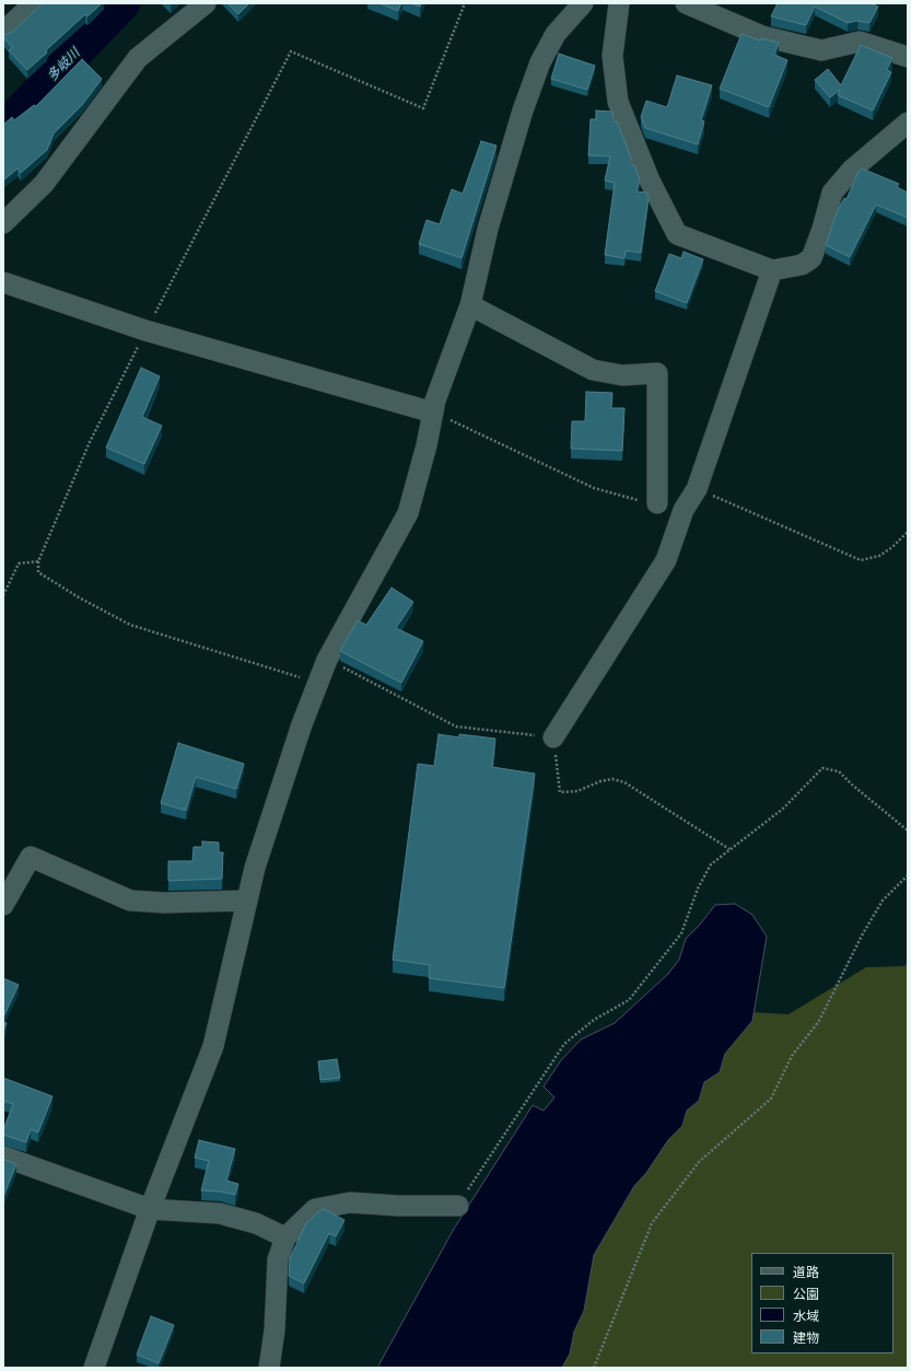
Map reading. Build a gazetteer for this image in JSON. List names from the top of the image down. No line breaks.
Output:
{"water":["多岐川"],"legend":["道路","公園","水域","建物"]}
